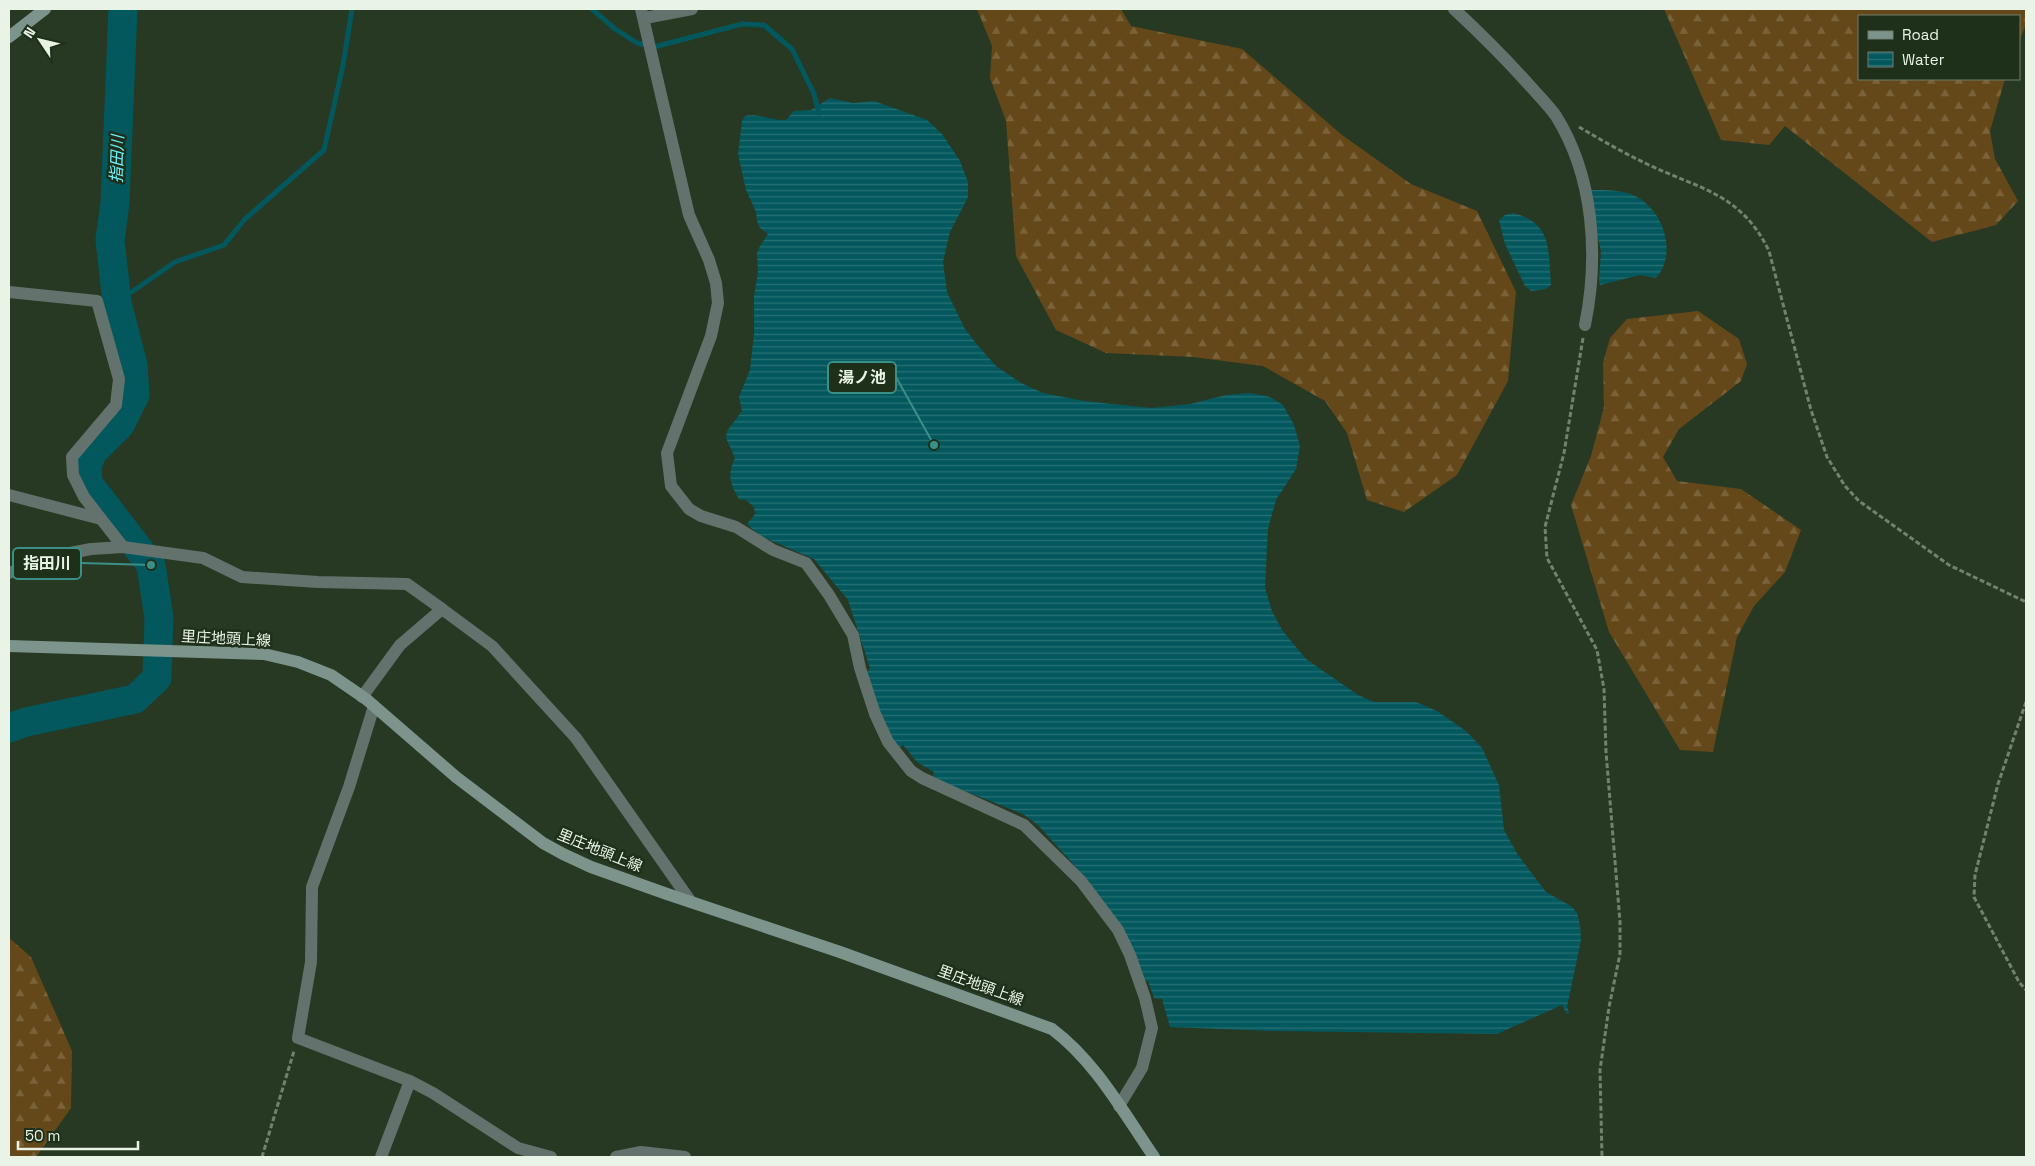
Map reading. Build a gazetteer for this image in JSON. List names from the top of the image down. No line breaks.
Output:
{"streets":{"main road":["里庄地頭上線"]},"water":["指田川"],"places":["湯ノ池","指田川"],"legend":["Road","Water"],"scale_bar":"50 m","north":"top left"}
